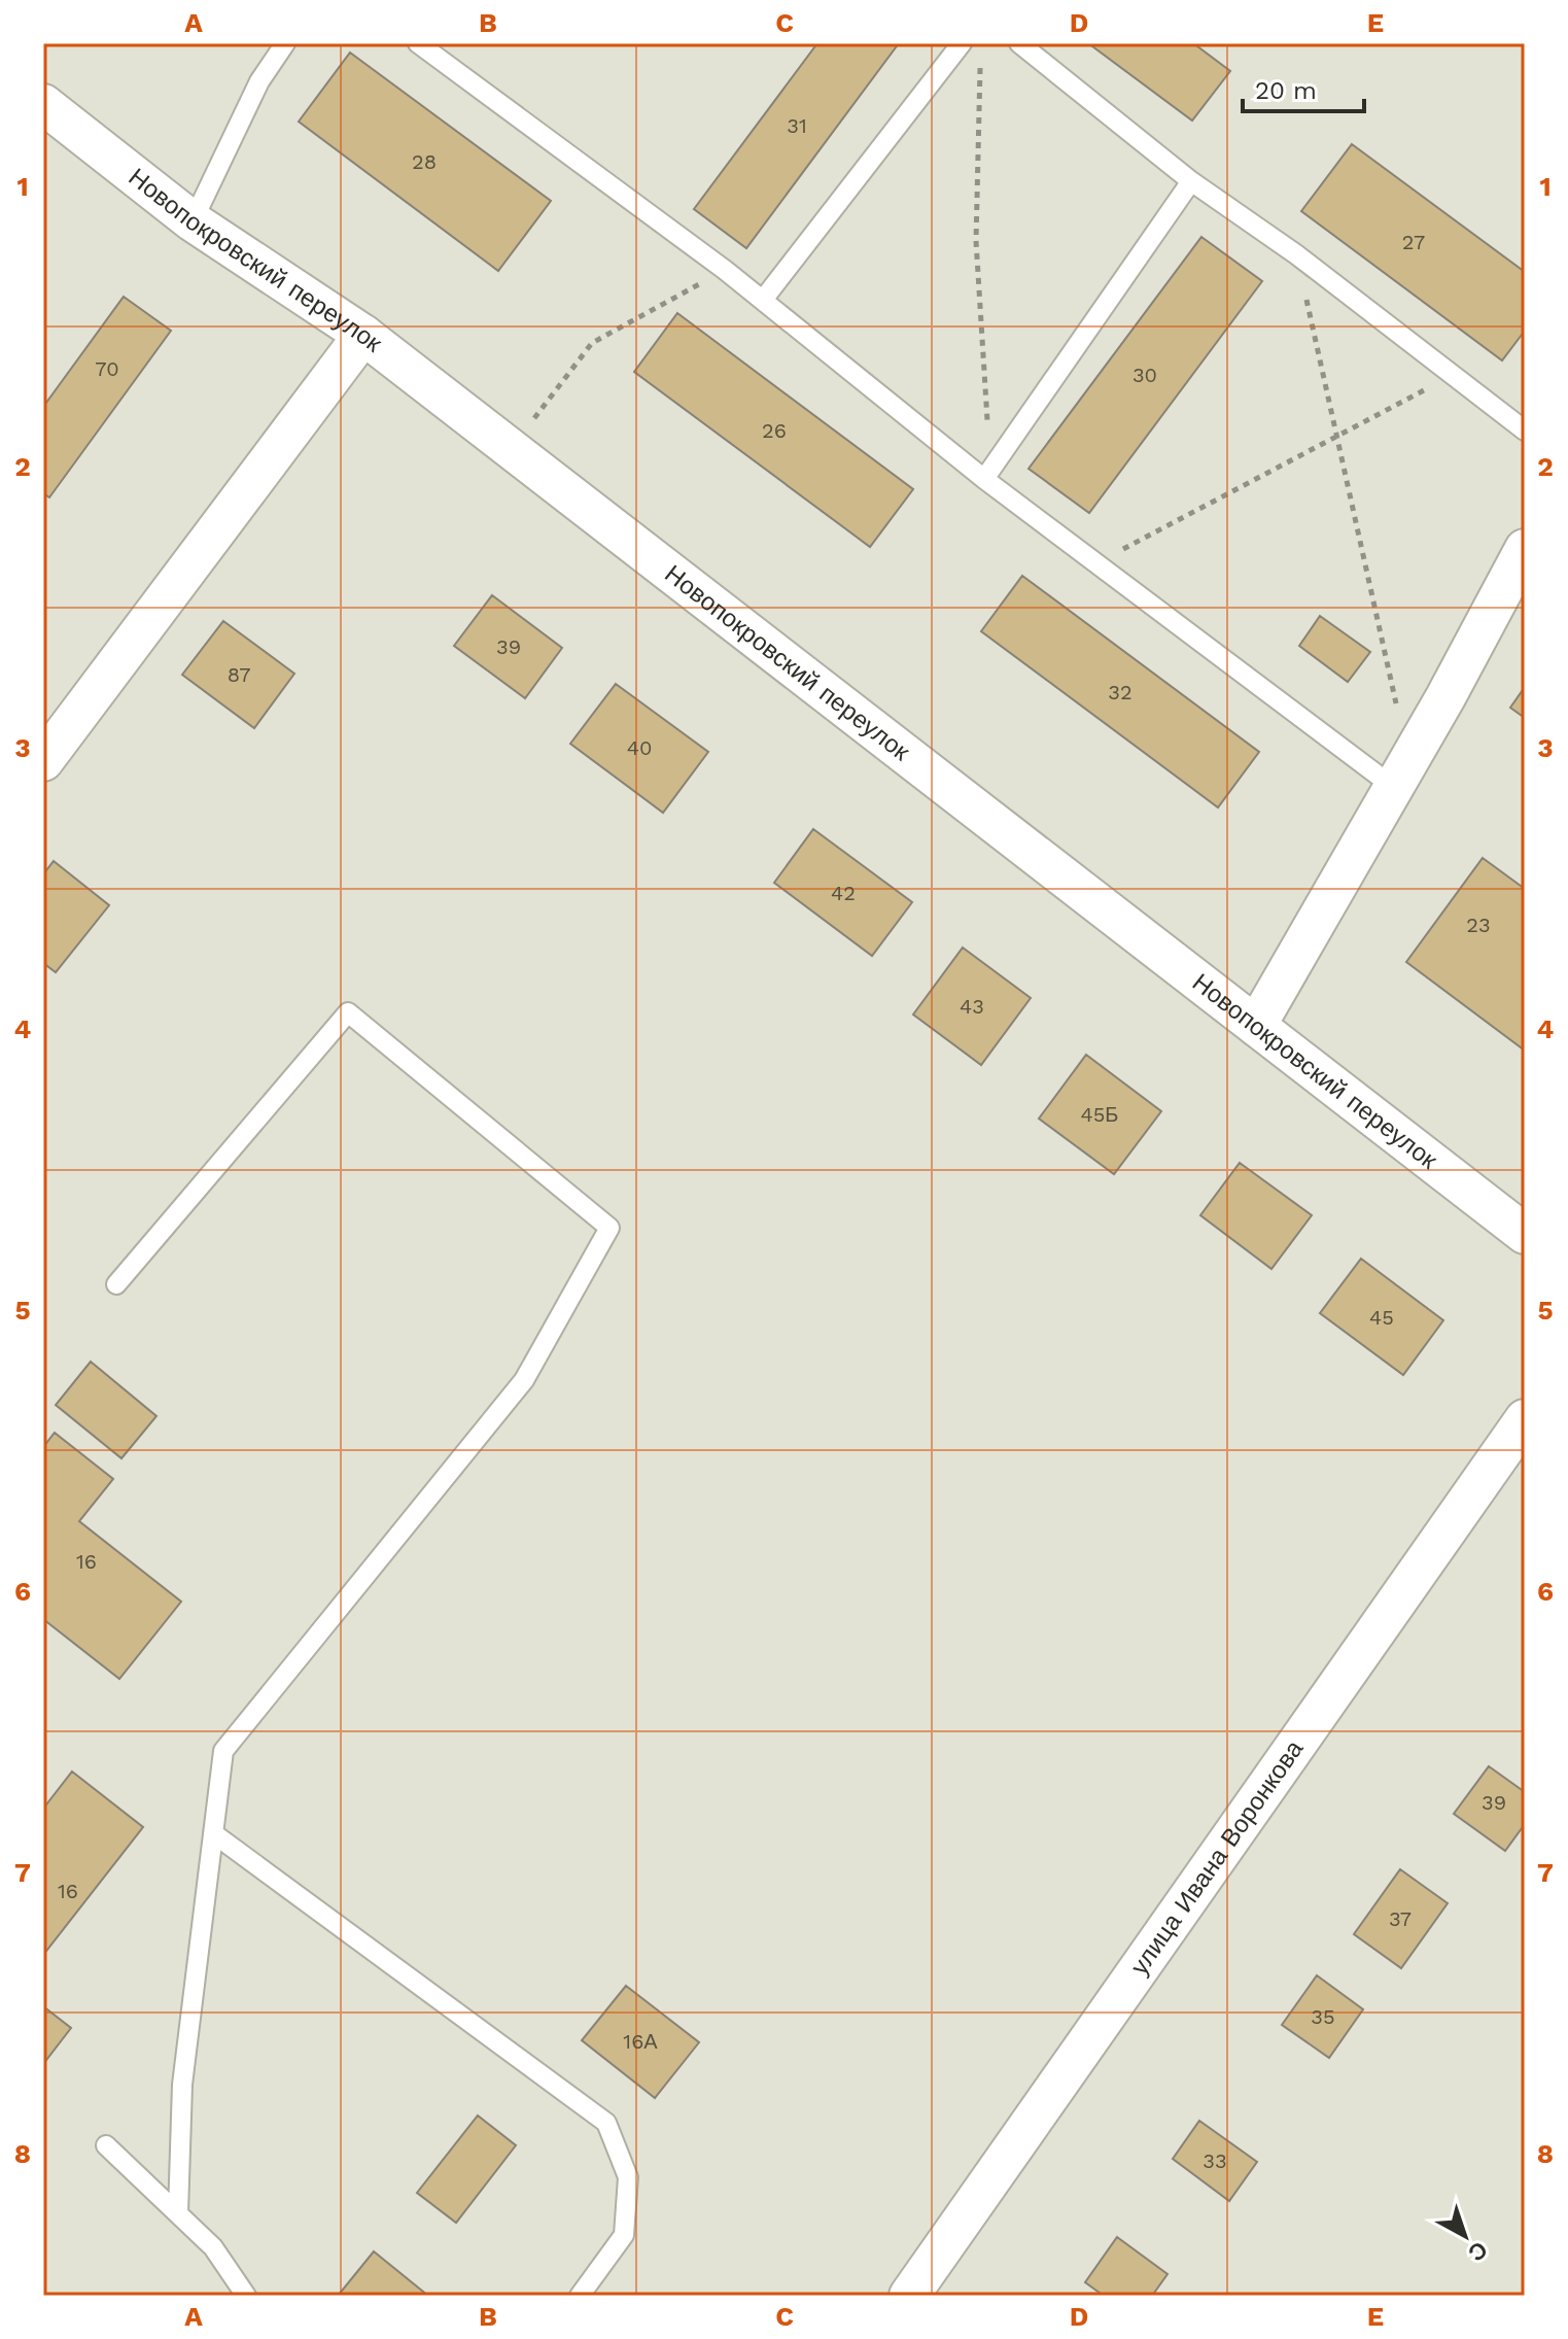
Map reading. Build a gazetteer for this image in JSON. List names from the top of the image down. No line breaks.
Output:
{"streets":{"street":["Новопокровский переулок","улица Ивана Воронкова"]},"house_numbers":["31","28","27","70","30","26","39","87","32","40","42","23","43","45Б","45","16","39","16","37","35","16А","33"],"scale_bar":"20 m","north":"bottom right","grid":{"columns":["A","B","C","D","E"],"rows":["1","2","3","4","5","6","7","8"]}}
